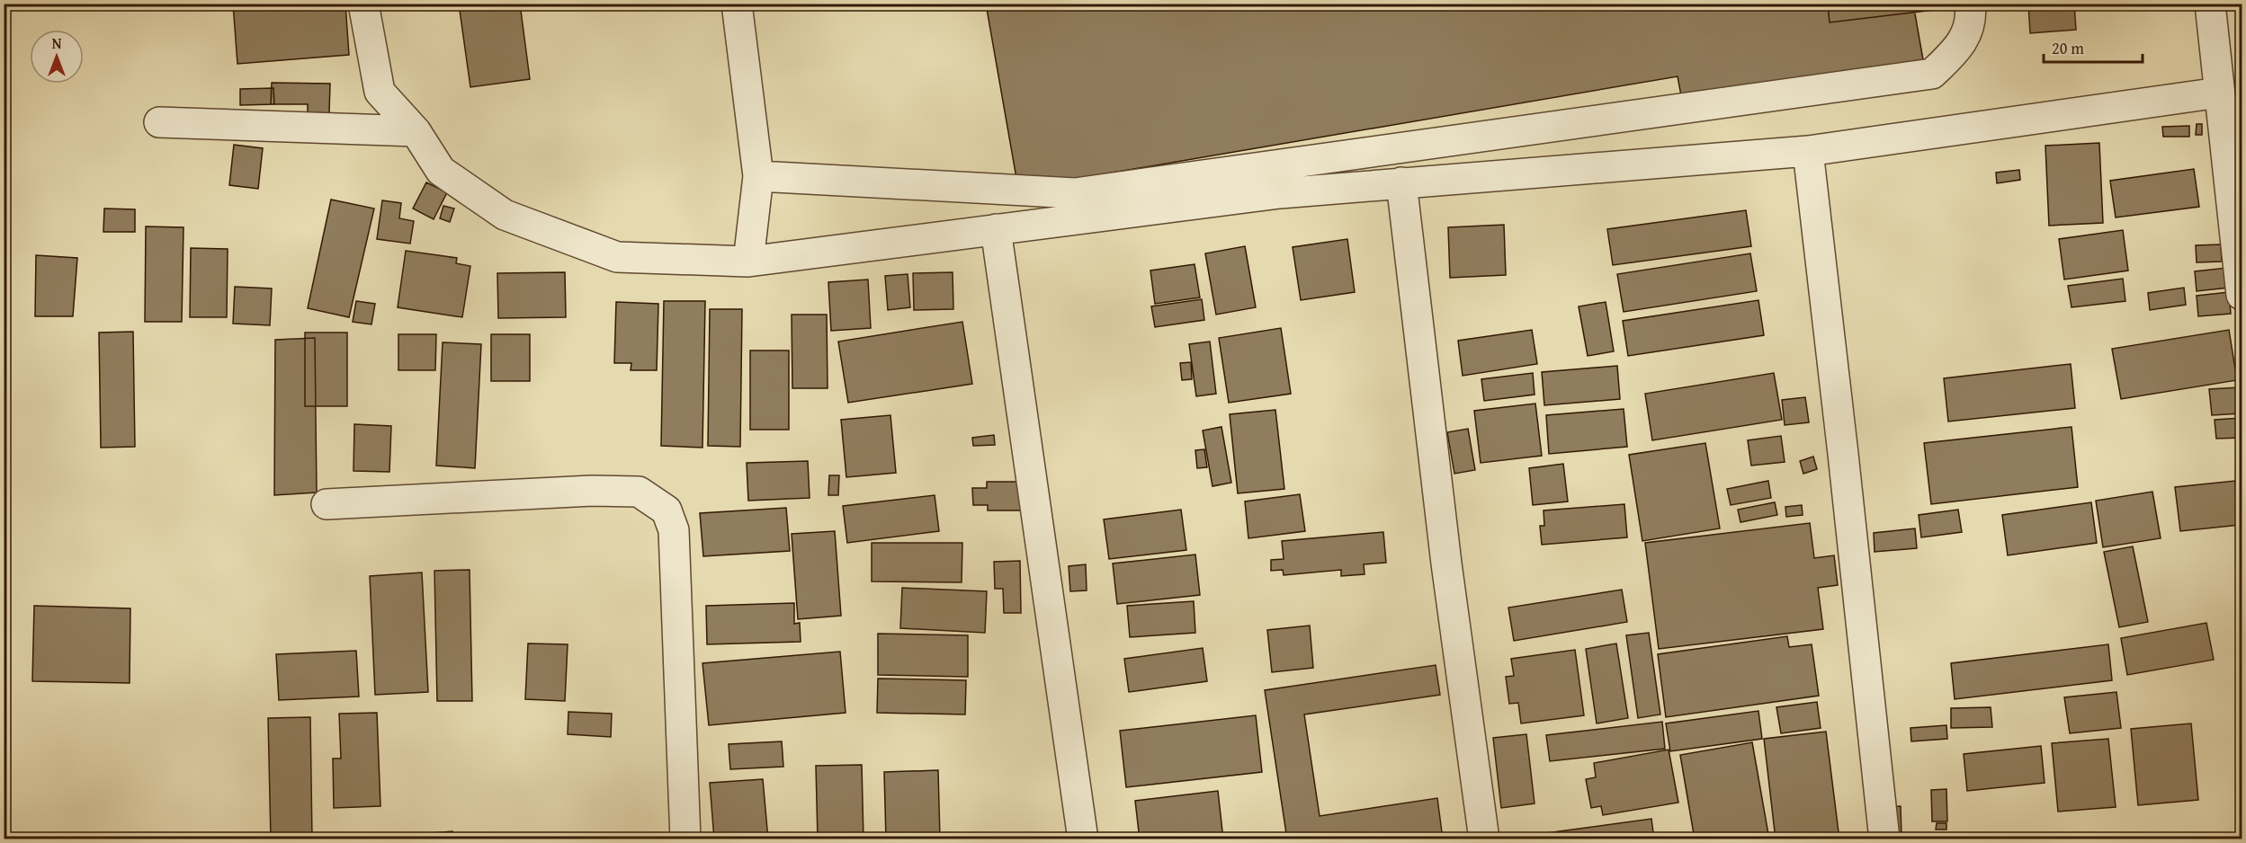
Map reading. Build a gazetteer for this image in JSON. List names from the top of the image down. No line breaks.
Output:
{"scale_bar":"20 m","north":"top"}
